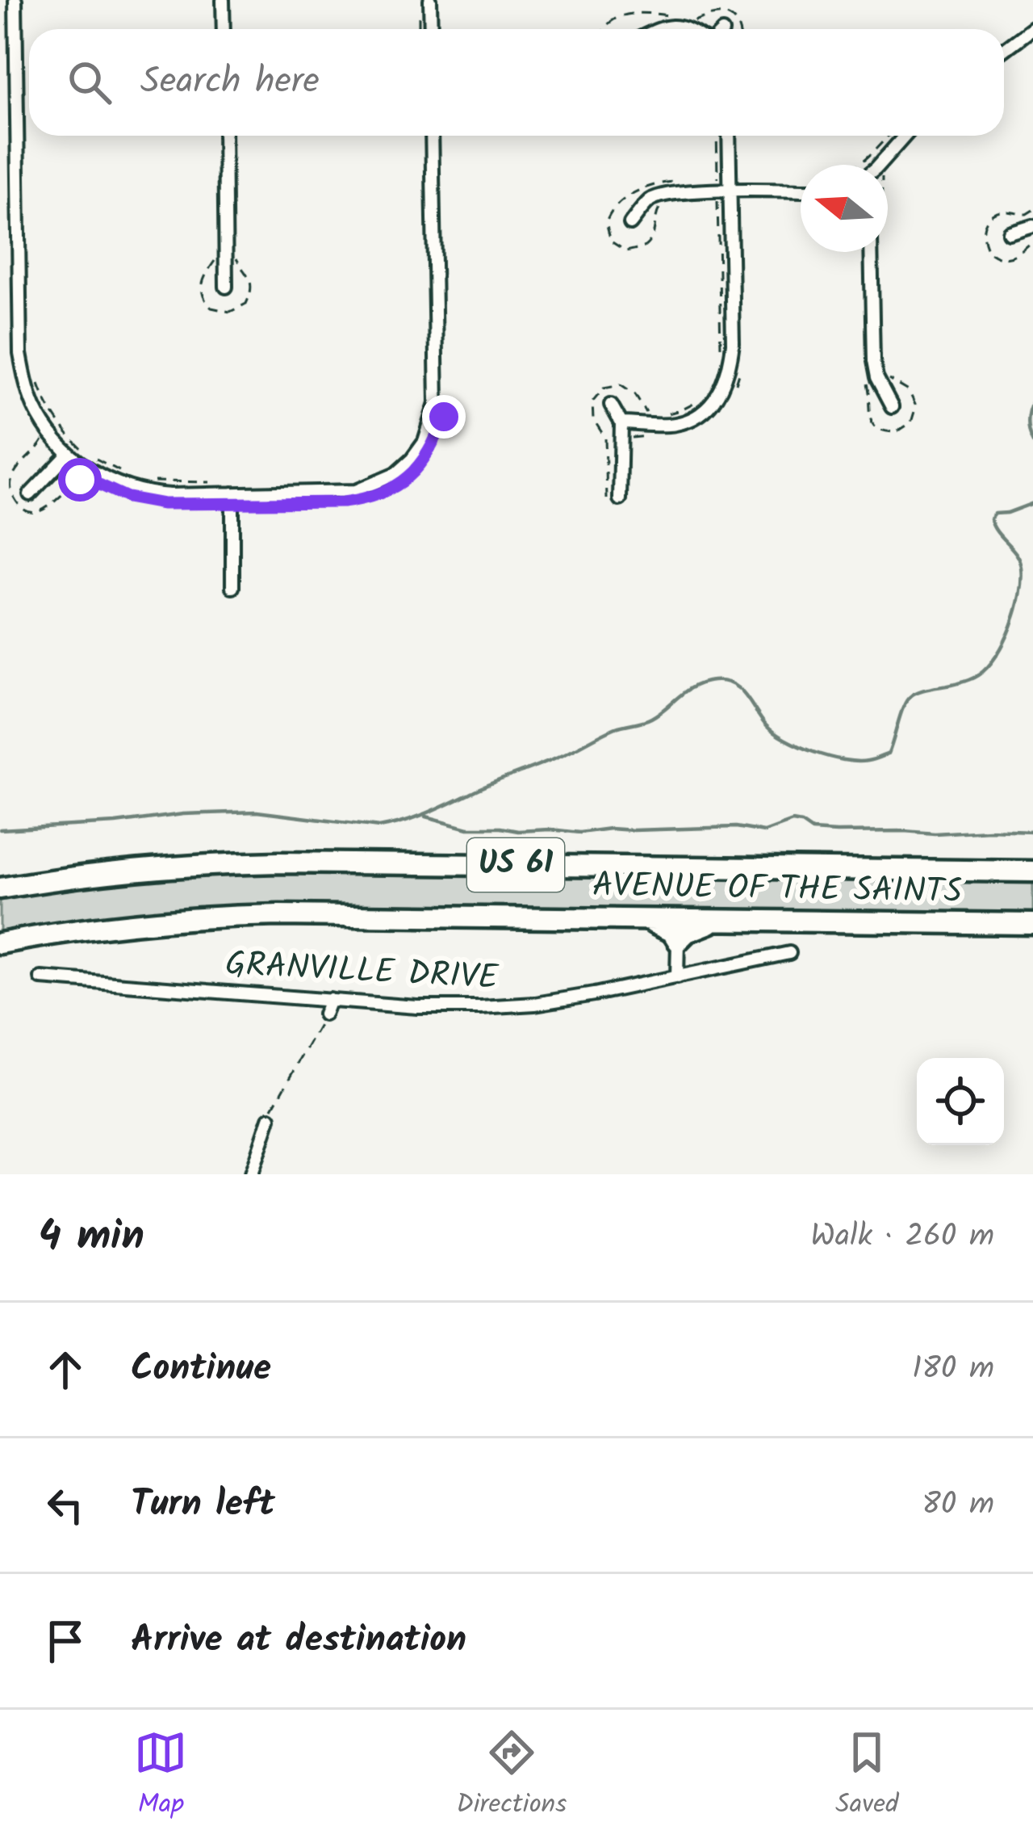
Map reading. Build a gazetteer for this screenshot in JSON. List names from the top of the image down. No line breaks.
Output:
{"streets":{"highway":["US 61","AVENUE OF THE SAINTS"],"street":["GRANVILLE DRIVE"]},"north":"left","page":{"search":"Search here","heading":["4 min","Walk · 260 m"],"list":[["Continue","180 m"],["Turn left","80 m"],"Arrive at destination"],"nav":["Map","Directions","Saved"]}}
